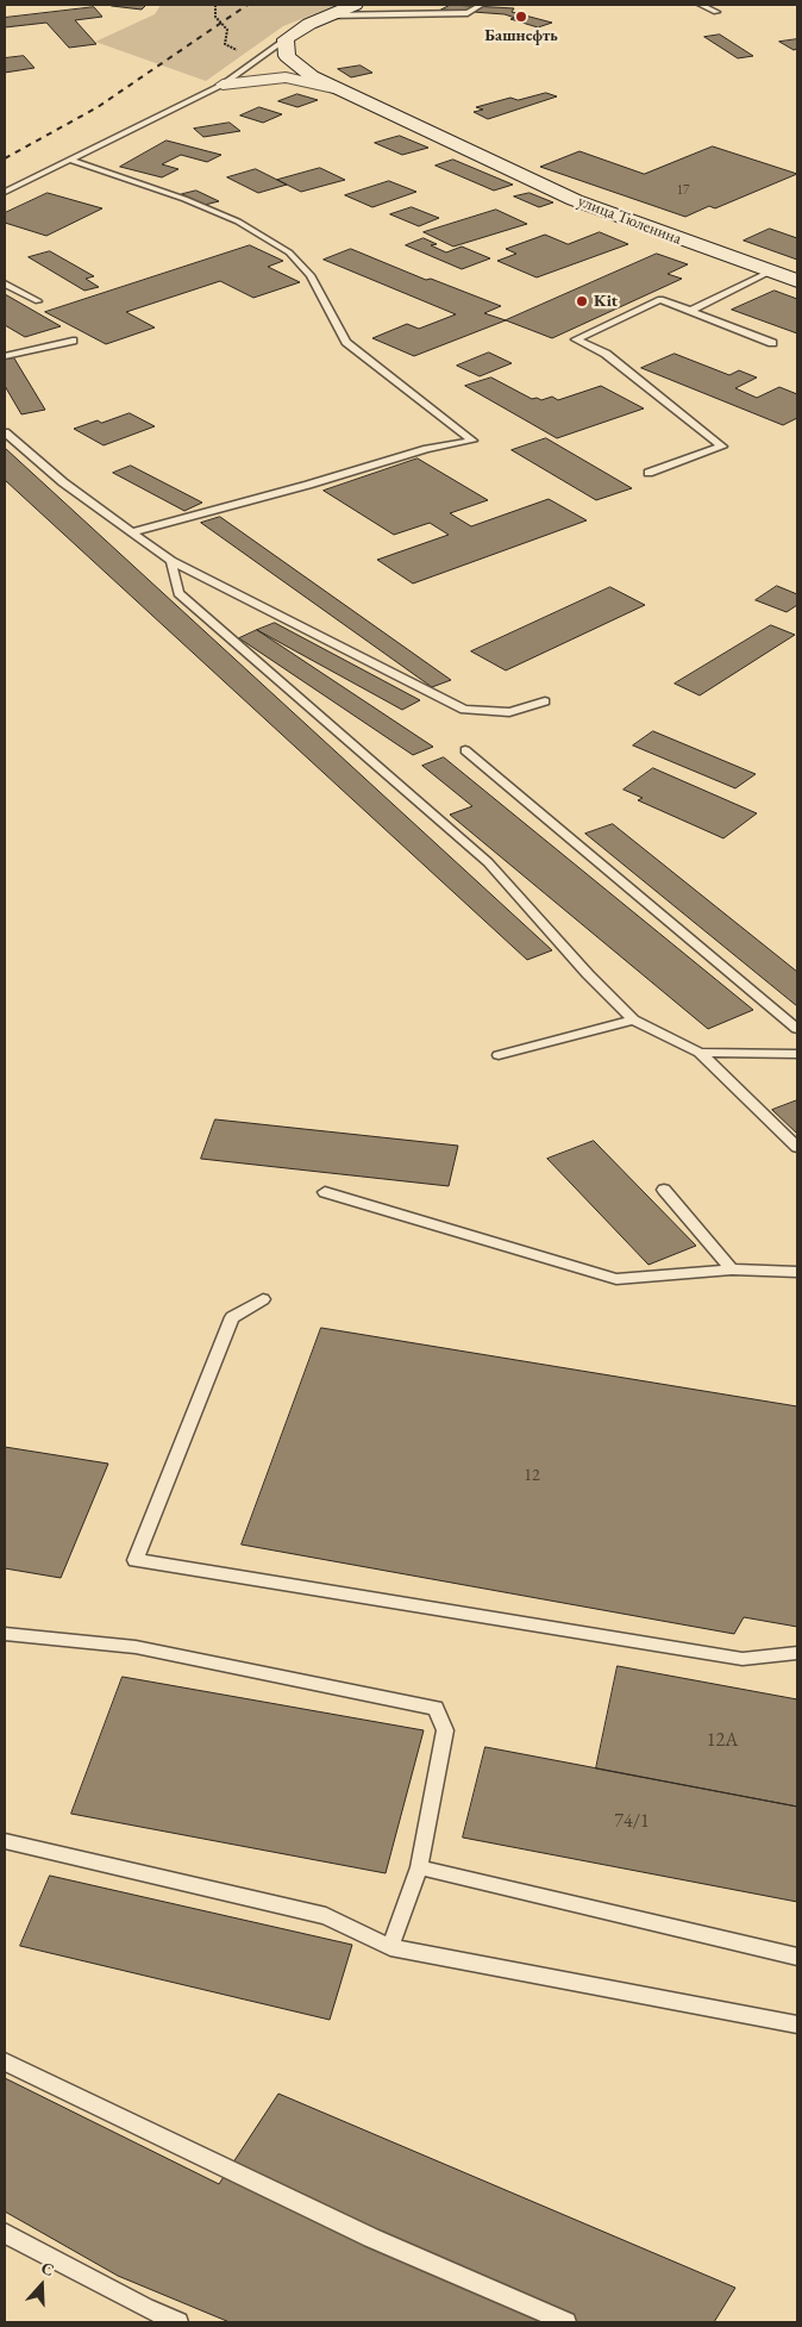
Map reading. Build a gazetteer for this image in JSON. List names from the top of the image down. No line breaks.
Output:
{"streets":{"main road":["улица Тюленина"]},"places":["Башнефть","Kit"],"house_numbers":["17","12","12А","74/1"],"north":"top"}
